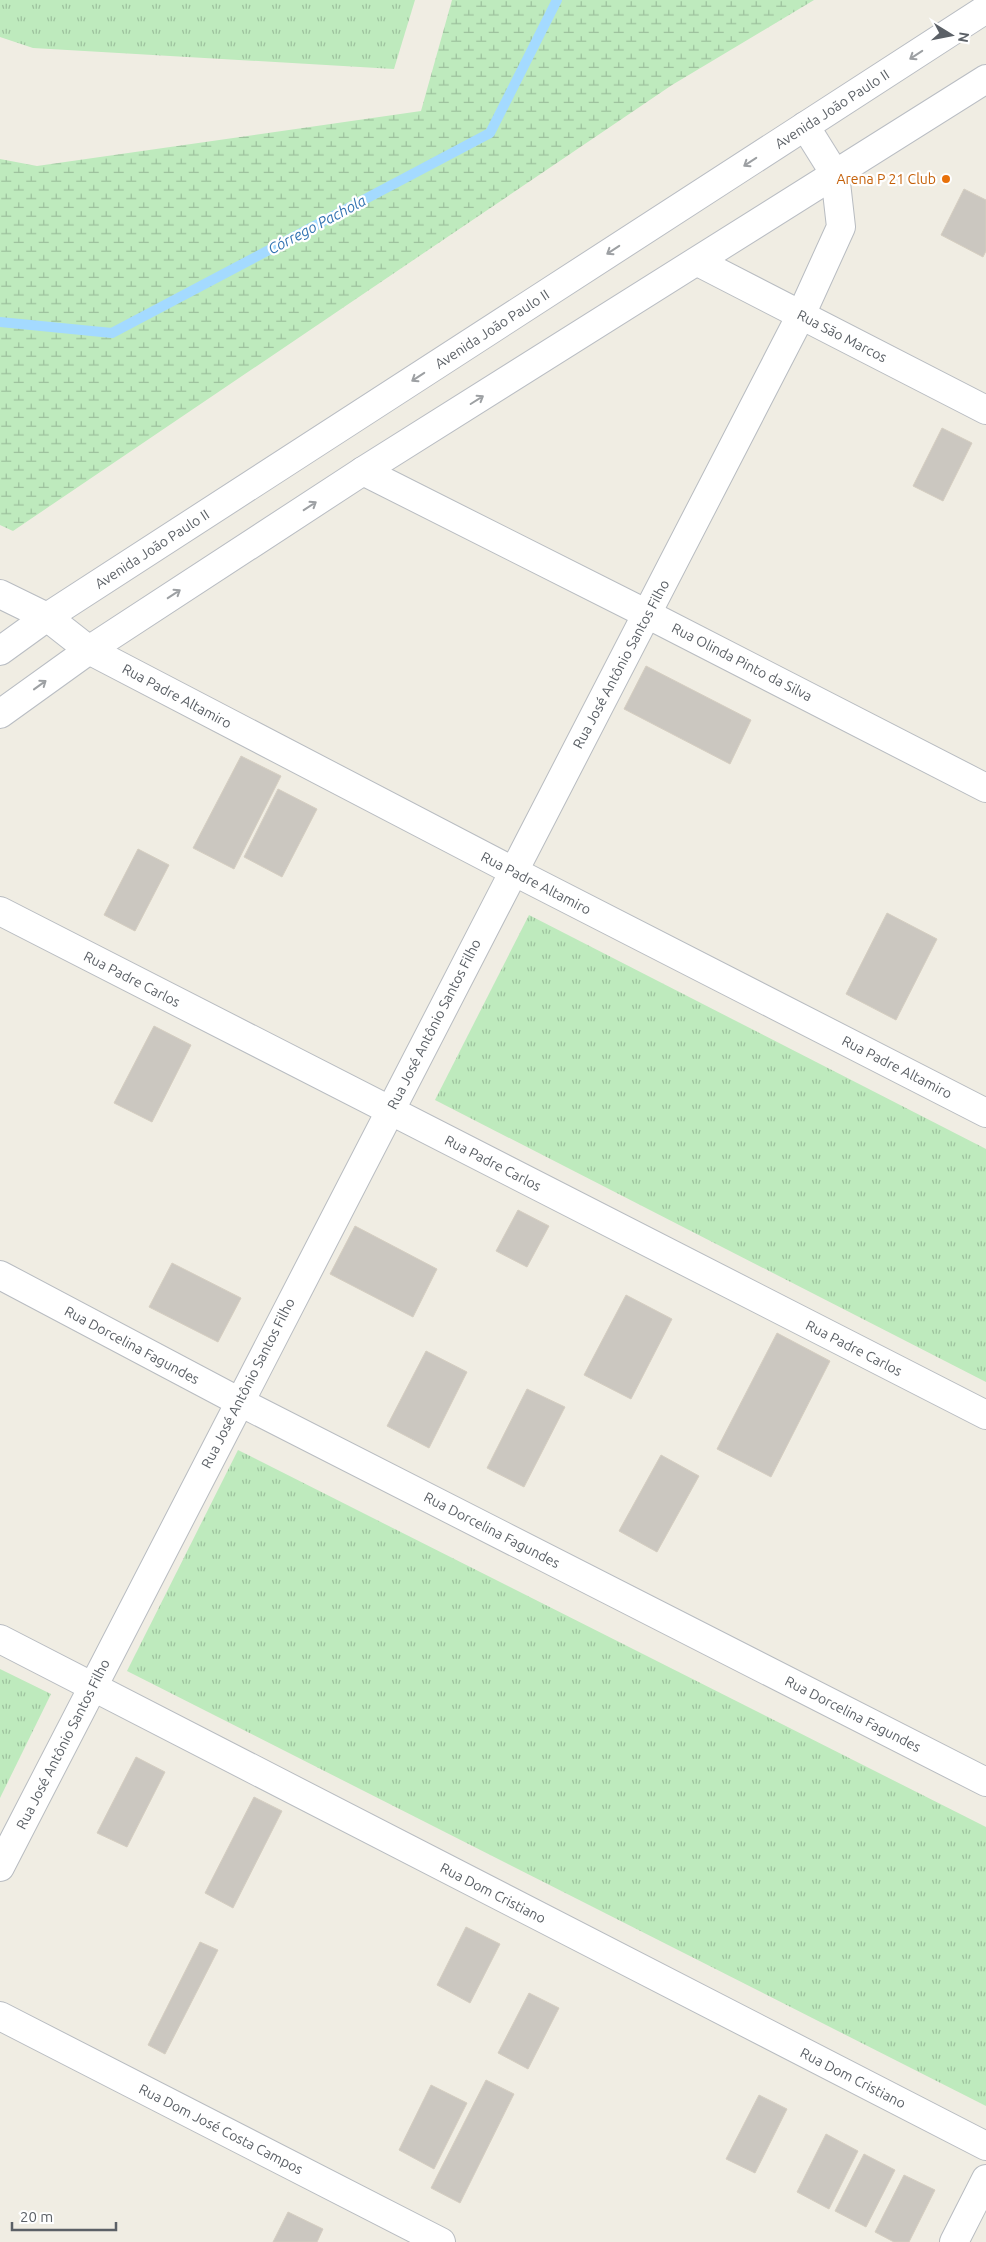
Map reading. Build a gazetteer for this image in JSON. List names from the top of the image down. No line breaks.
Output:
{"streets":{"street":["Avenida João Paulo II","Rua São Marcos","Rua Olinda Pinto da Silva","Rua José Antônio Santos Filho","Rua Padre Altamiro","Rua Padre Carlos","Rua Dorcelina Fagundes","Rua Dom Cristiano","Rua Dom José Costa Campos"]},"crossings":[["Avenida João Paulo II","Rua Padre Altamiro"],["Rua São Marcos","Rua José Antônio Santos Filho"],["Rua Olinda Pinto da Silva","Rua José Antônio Santos Filho"],["Rua José Antônio Santos Filho","Rua Padre Altamiro"],["Rua José Antônio Santos Filho","Rua Padre Carlos"],["Rua José Antônio Santos Filho","Rua Dorcelina Fagundes"],["Rua José Antônio Santos Filho","Rua Dom Cristiano"]],"water":["Córrego Pachola"],"places":["Arena P 21 Club"],"scale_bar":"20 m","north":"right"}
